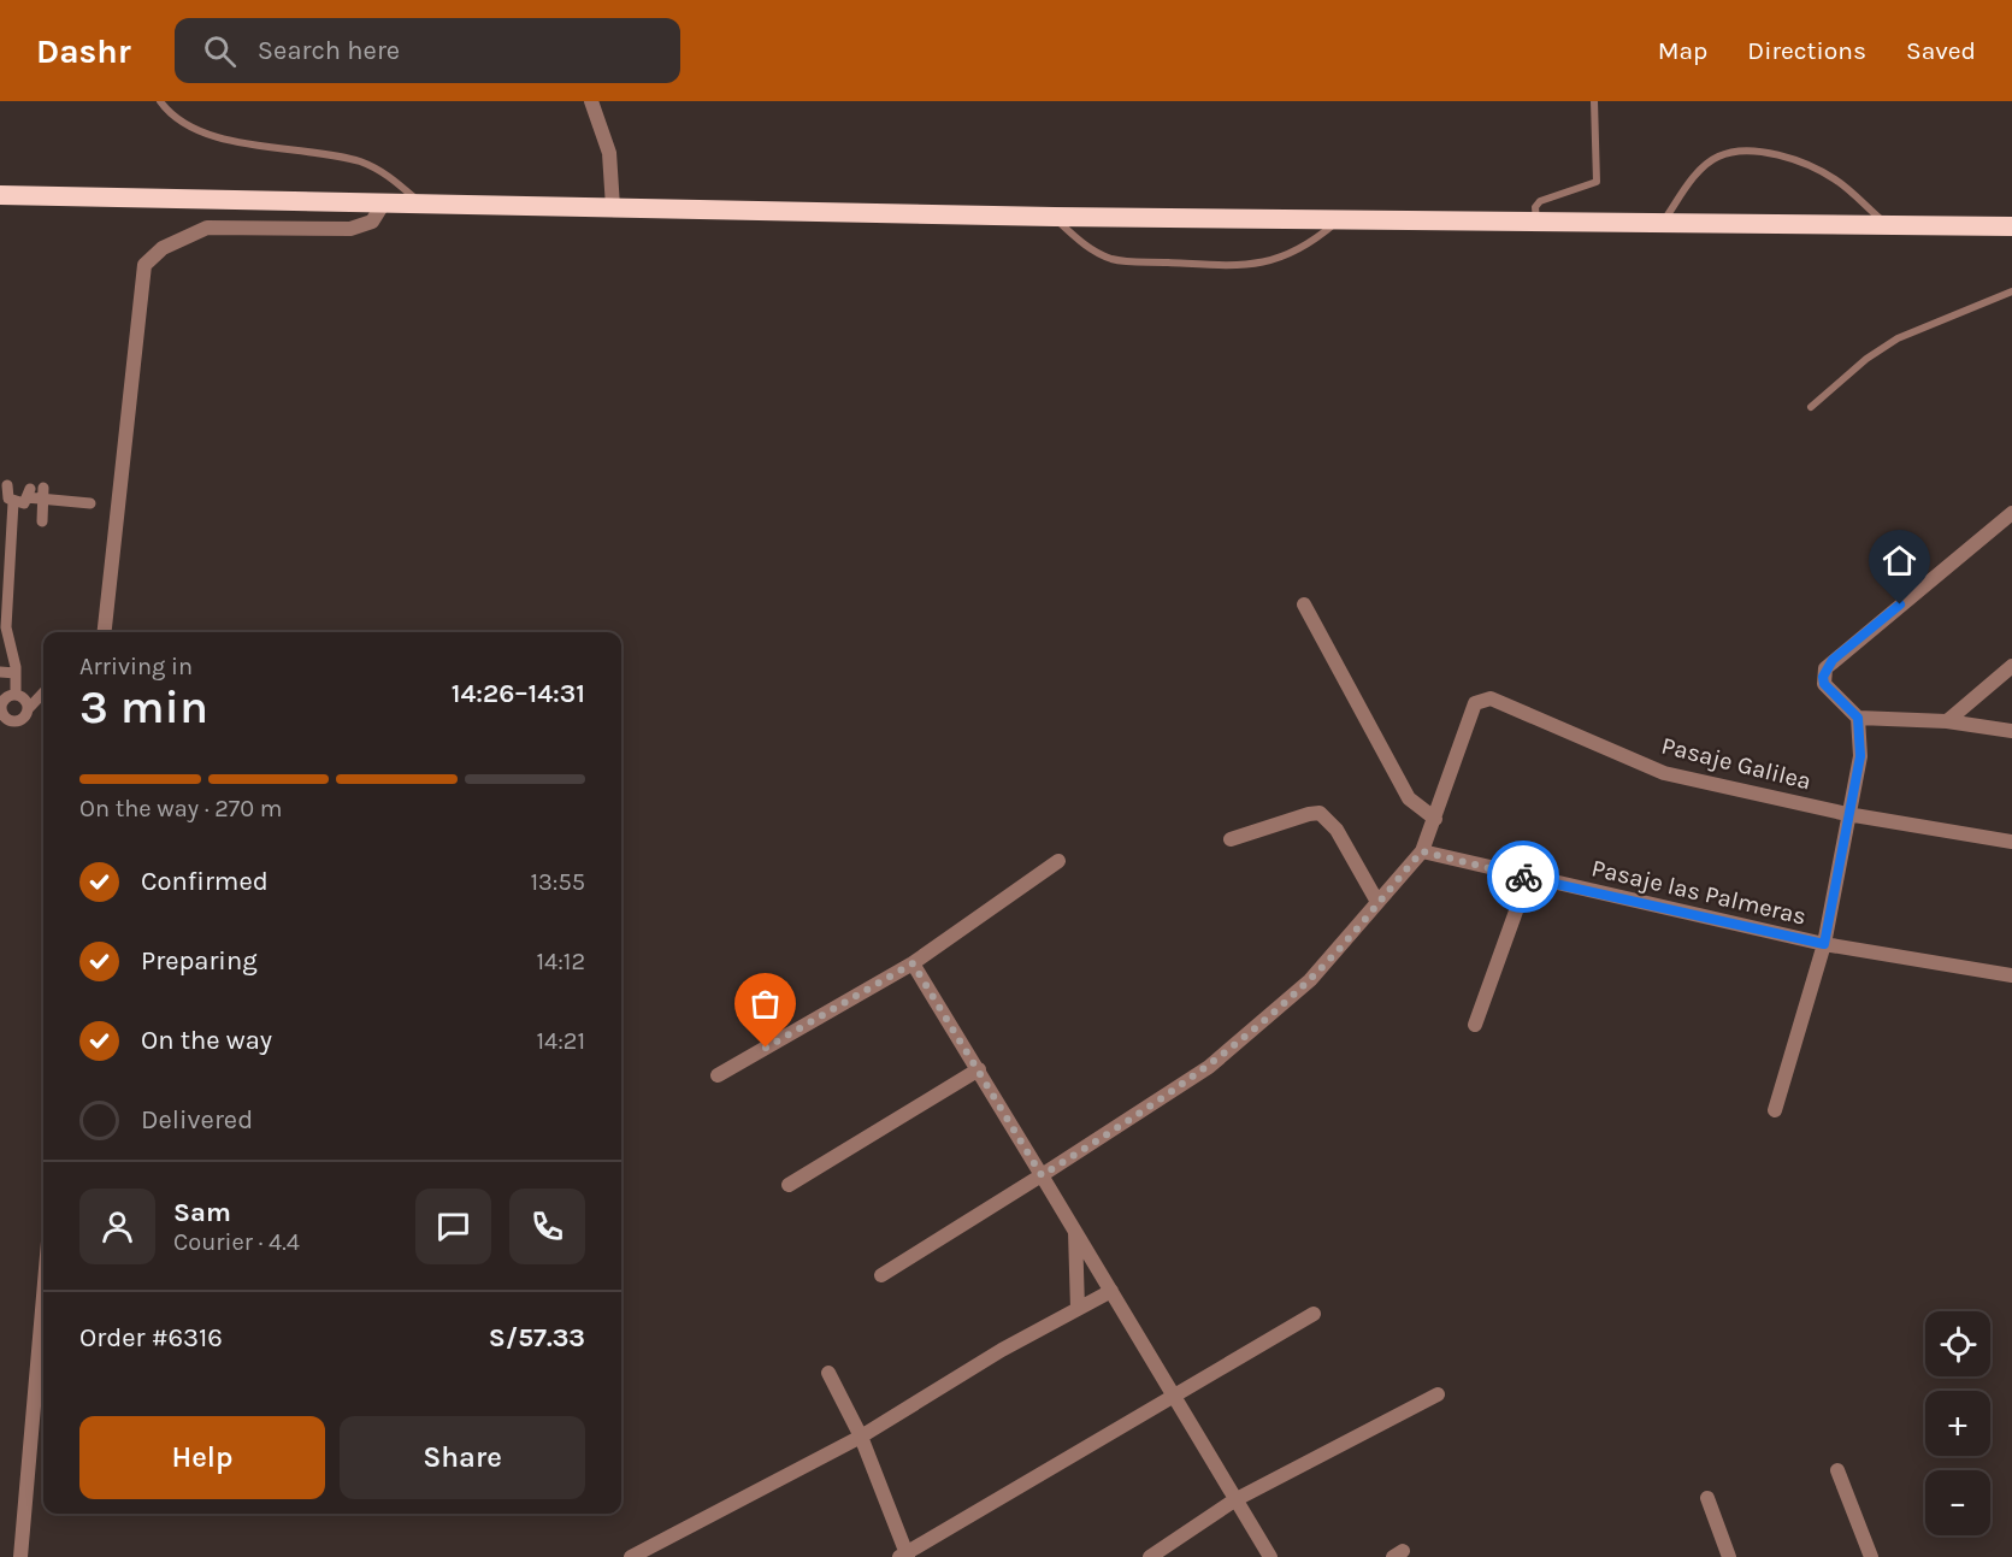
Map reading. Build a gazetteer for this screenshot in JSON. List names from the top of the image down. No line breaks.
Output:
{"streets":{"street":["Pasaje Galilea","Pasaje las Palmeras"]},"page":{"header":"Dashr","search":"Search here","nav":["Map","Directions","Saved"],"heading":["3 min","Arriving in","14:26–14:31"],"panel":["Sam","Courier · 4.4","Order #6316","S/57.33"],"bar":"On the way · 270 m","list":[["Confirmed","13:55"],["Preparing","14:12"],["On the way","14:21"],"Delivered"],"map_buttons":["+","−"],"buttons":["Help","Share"]}}
